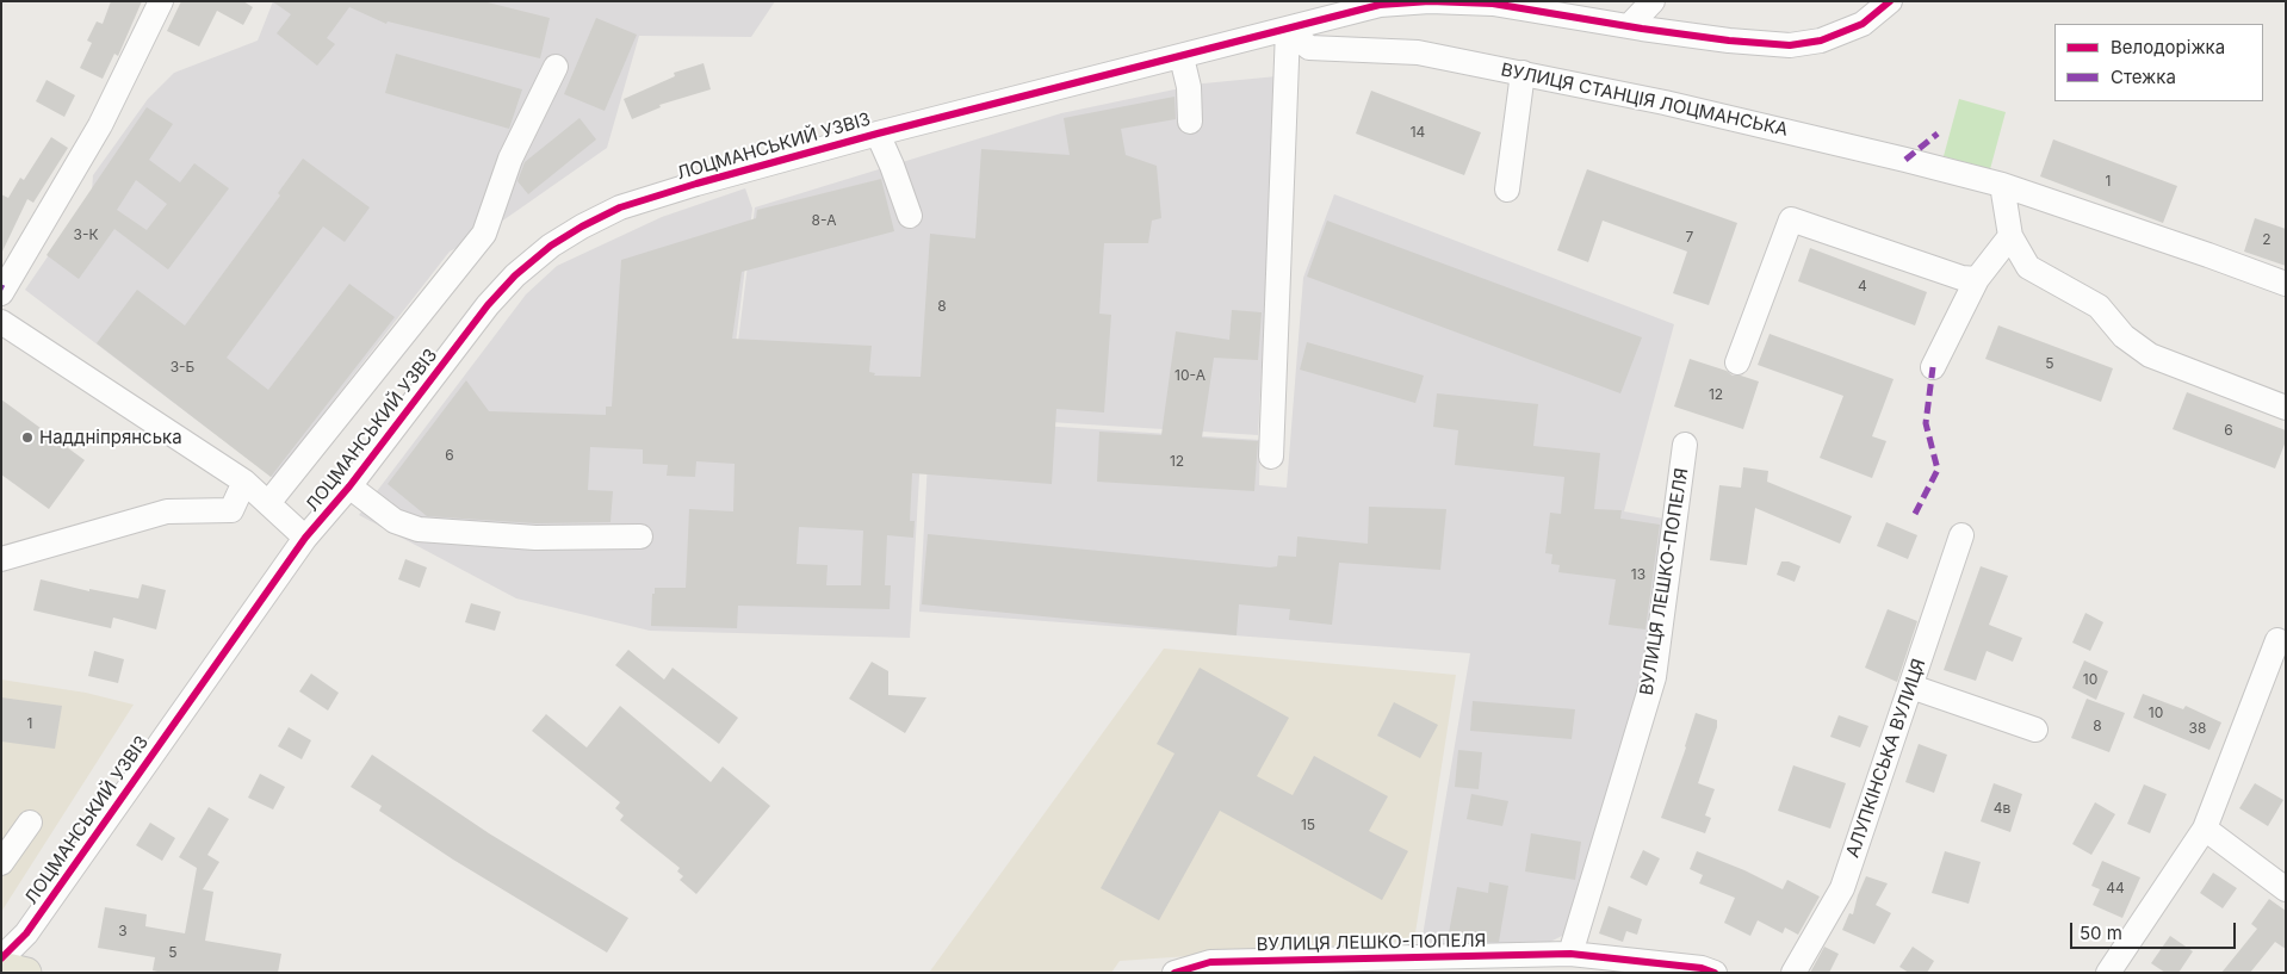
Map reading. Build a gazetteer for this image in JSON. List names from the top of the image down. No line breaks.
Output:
{"streets":{"street":["ВУЛИЦЯ СТАНЦІЯ ЛОЦМАНСЬКА","ЛОЦМАНСЬКИЙ УЗВІЗ","ВУЛИЦЯ ЛЕШКО-ПОПЕЛЯ","АЛУПКІНСЬКА ВУЛИЦЯ"]},"crossings":[["ВУЛИЦЯ СТАНЦІЯ ЛОЦМАНСЬКА","ЛОЦМАНСЬКИЙ УЗВІЗ"]],"places":["Наддніпрянська"],"house_numbers":["14","1","8-А","3-К","7","2","4","8","5","3-Б","10-А","12","6","6","12","13","10","10","1","8","38","4в","15","44","3","5"],"legend":["Велодоріжка","Стежка"],"scale_bar":"50 m"}
